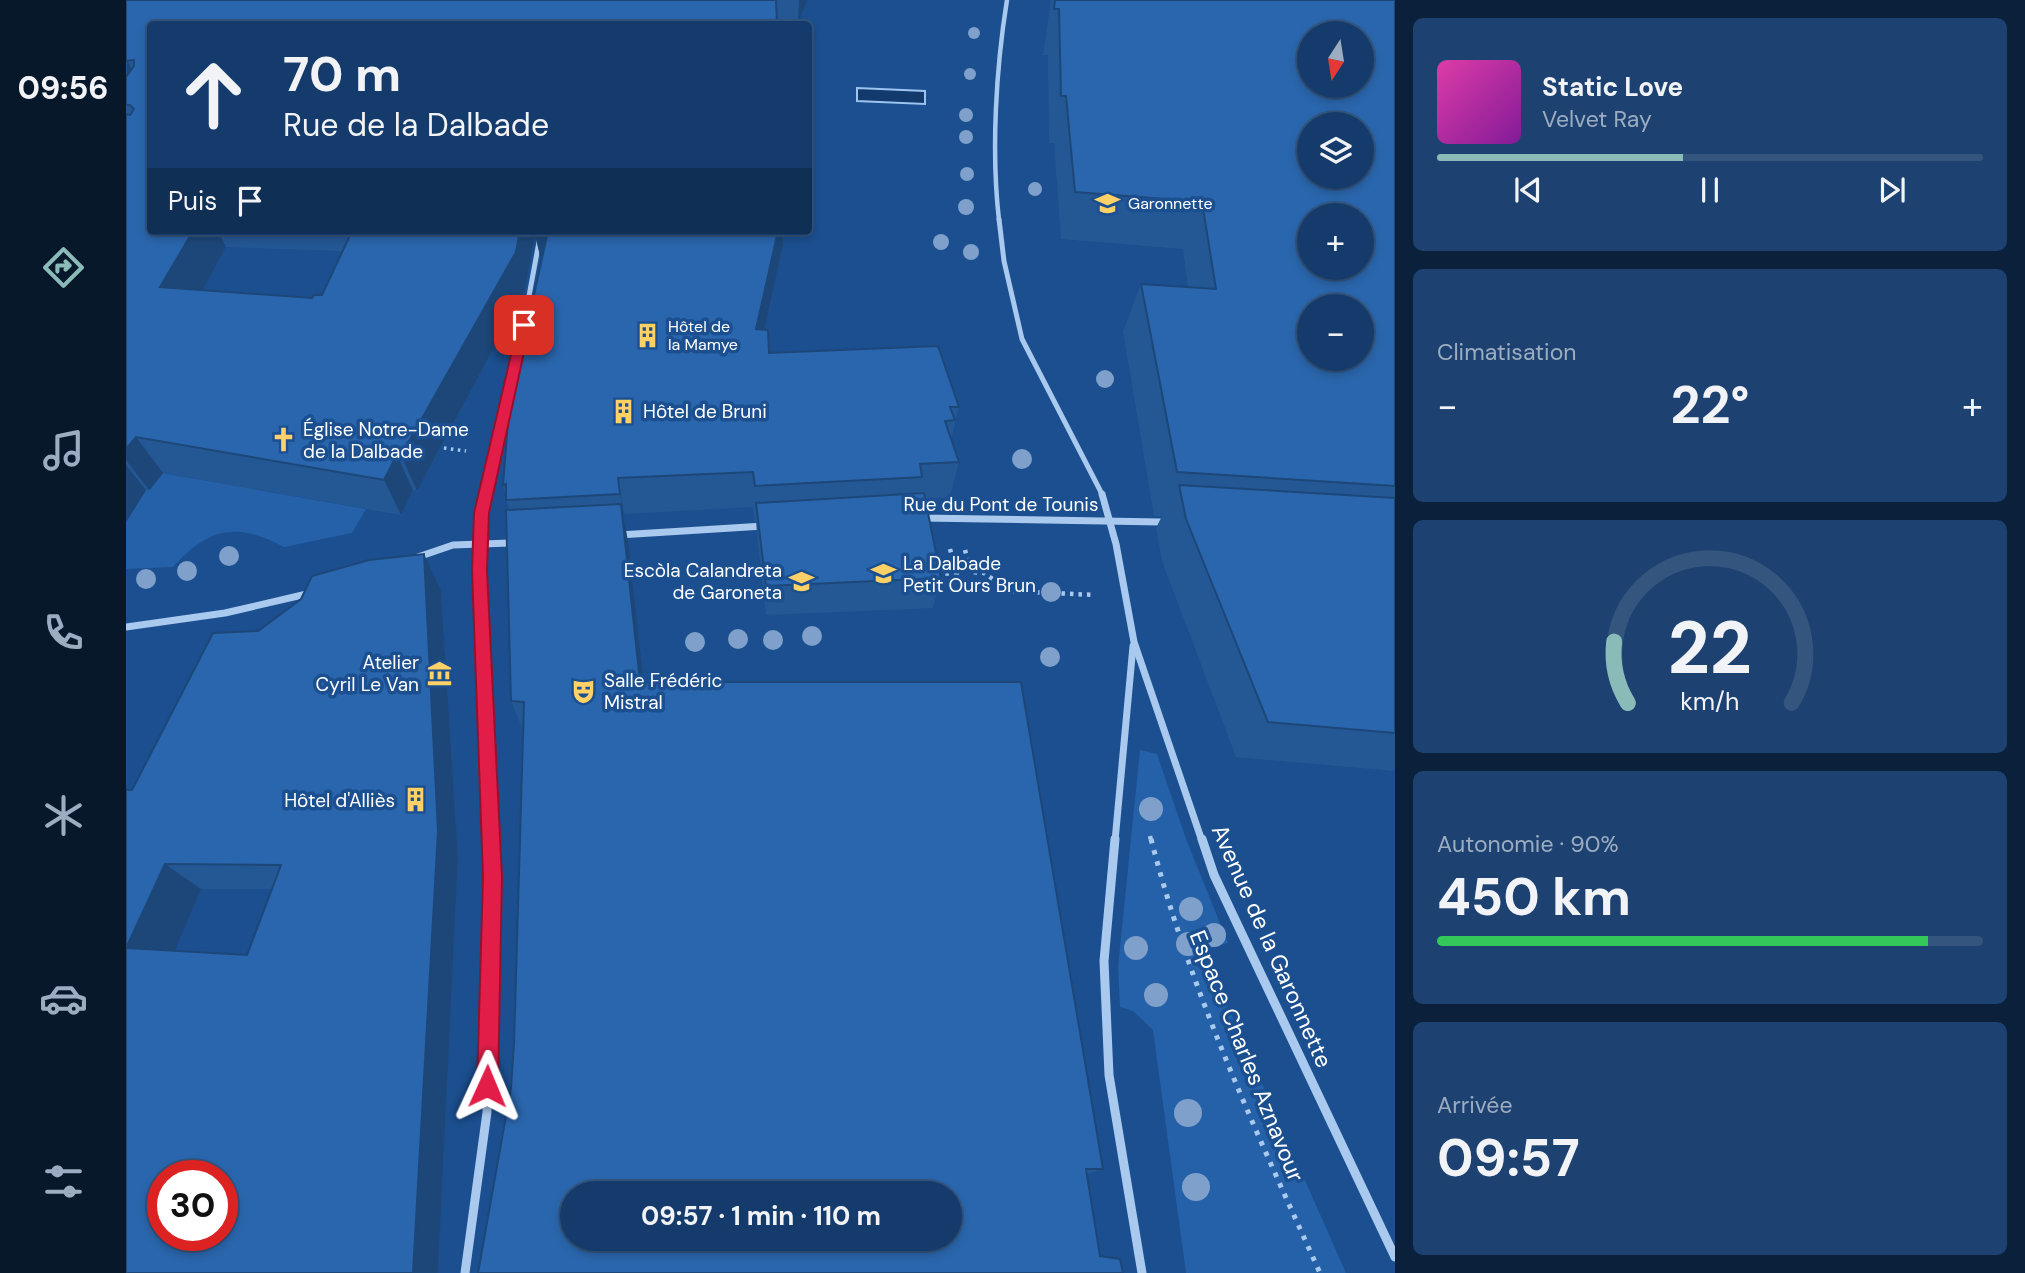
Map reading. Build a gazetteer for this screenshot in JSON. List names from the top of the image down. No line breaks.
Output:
{"streets":{"street":["Rue du Pont de Tounis","Avenue de la Garonnette"],"path":["Espace Charles Aznavour"]},"places":{"school or university":["Garonnette","La Dalbade Petit Ours Brun","Escòla Calandreta de Garoneta"],"building":["Hôtel de la Mamye","Hôtel de Bruni","Hôtel d'Alliès"],"church":["Église Notre-Dame de la Dalbade"],"museum":["Atelier Cyril Le Van"],"theatre":["Salle Frédéric Mistral"]},"north":"bottom","page":{"tabs":"09:56","map_buttons":["+","−"],"turn":["70 m","Rue de la Dalbade"],"song":["Static Love","Velvet Ray"],"then":"Puis","tile":["Climatisation",["Autonomie · 90%","450 km"],["Arrivée","09:57"]],"heat":["−","22°","+"],"limit":"30","trip":"09:57 · 1 min · 110 m","gauge":["22","km/h"]}}
